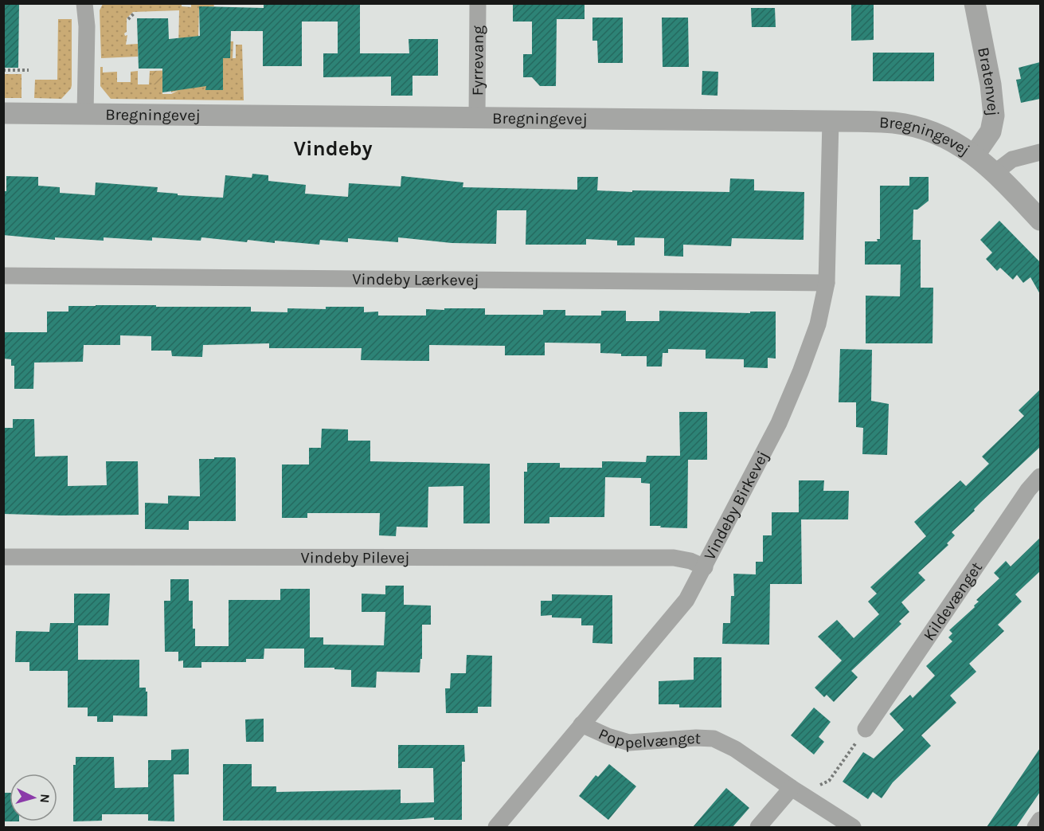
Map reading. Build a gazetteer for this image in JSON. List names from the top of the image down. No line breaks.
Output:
{"streets":{"street":["Fyrrevang","Bratenvej","Bregningevej","Vindeby Lærkevej","Vindeby Birkevej","Vindeby Pilevej","Kildevænget","Poppelvænget"]},"crossings":[["Fyrrevang","Bregningevej"],["Bratenvej","Bregningevej"],["Bregningevej","Vindeby Birkevej"],["Vindeby Lærkevej","Vindeby Birkevej"],["Vindeby Birkevej","Vindeby Pilevej"],["Vindeby Birkevej","Poppelvænget"]],"districts":["Vindeby"],"north":"right"}
